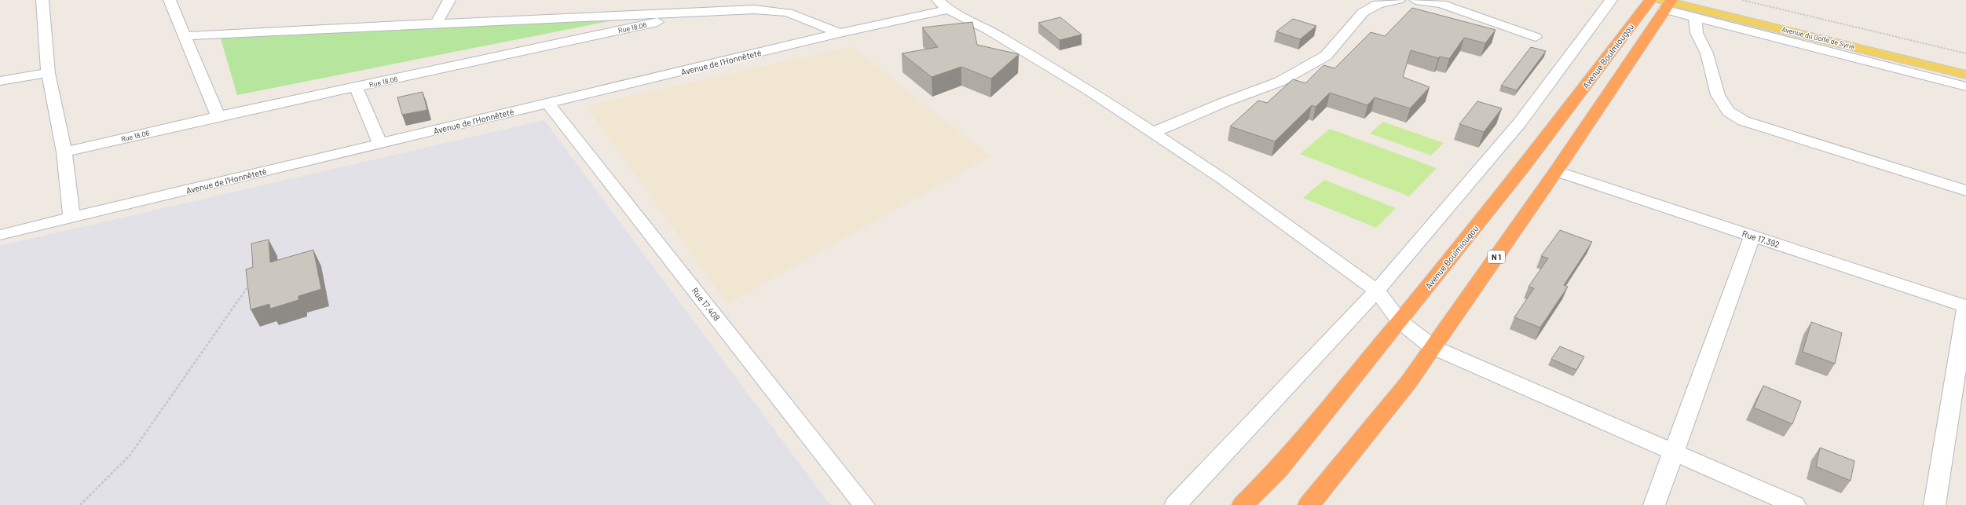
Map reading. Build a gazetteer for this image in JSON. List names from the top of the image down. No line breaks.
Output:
{"streets":{"highway":["Avenue Boulmiougou","N 1"],"main road":["Avenue du Golfe de Syrie"],"street":["Rue 18.06","Avenue de l'Honnêteté","Rue 17.392","Rue 17.408"]},"crossings":[["Avenue du Golfe de Syrie","N 1"],["Avenue de l'Honnêteté","Rue 17.408"],["Rue 17.392","N 1"]]}
